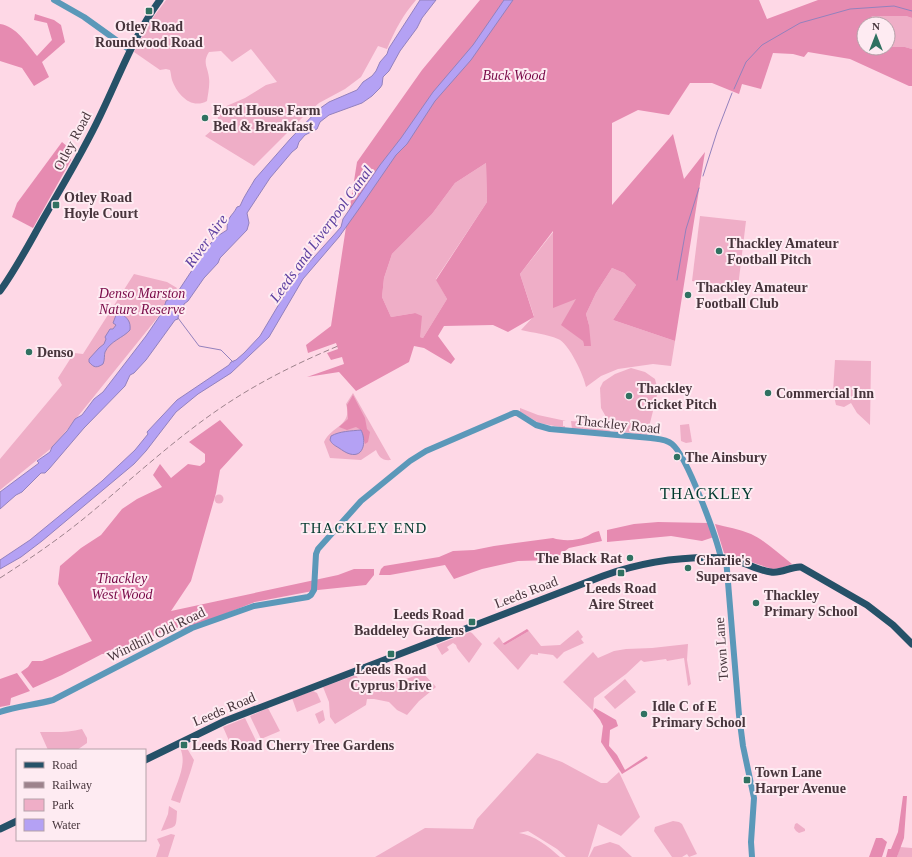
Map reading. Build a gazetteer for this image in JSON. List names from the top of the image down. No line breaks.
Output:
{"streets":{"main road":["Otley Road","Leeds Road"],"street":["Thackley Road","Windhill Old Road","Town Lane"]},"crossings":[["Thackley Road","Leeds Road"],["Thackley Road","Windhill Old Road"],["Thackley Road","Town Lane"],["Leeds Road","Town Lane"]],"districts":["THACKLEY","THACKLEY END"],"water":["Leeds and Liverpool Canal","River Aire"],"parks":["Buck Wood","Denso Marston Nature Reserve","Thackley West Wood"],"places":{"transit":["Otley Road Roundwood Road","Otley Road Hoyle Court","Leeds Road Aire Street","Leeds Road Baddeley Gardens","Leeds Road Cyprus Drive","Leeds Road Cherry Tree Gardens","Town Lane Harper Avenue"],"other":["Ford House Farm Bed & Breakfast","Thackley Amateur Football Pitch","Thackley Amateur Football Club","Denso","Commercial Inn","Thackley Cricket Pitch","The Ainsbury","The Black Rat","Charlie's Supersave","Thackley Primary School","Idle C of E Primary School"]},"legend":["Road","Railway","Park","Water"],"north":"top"}
